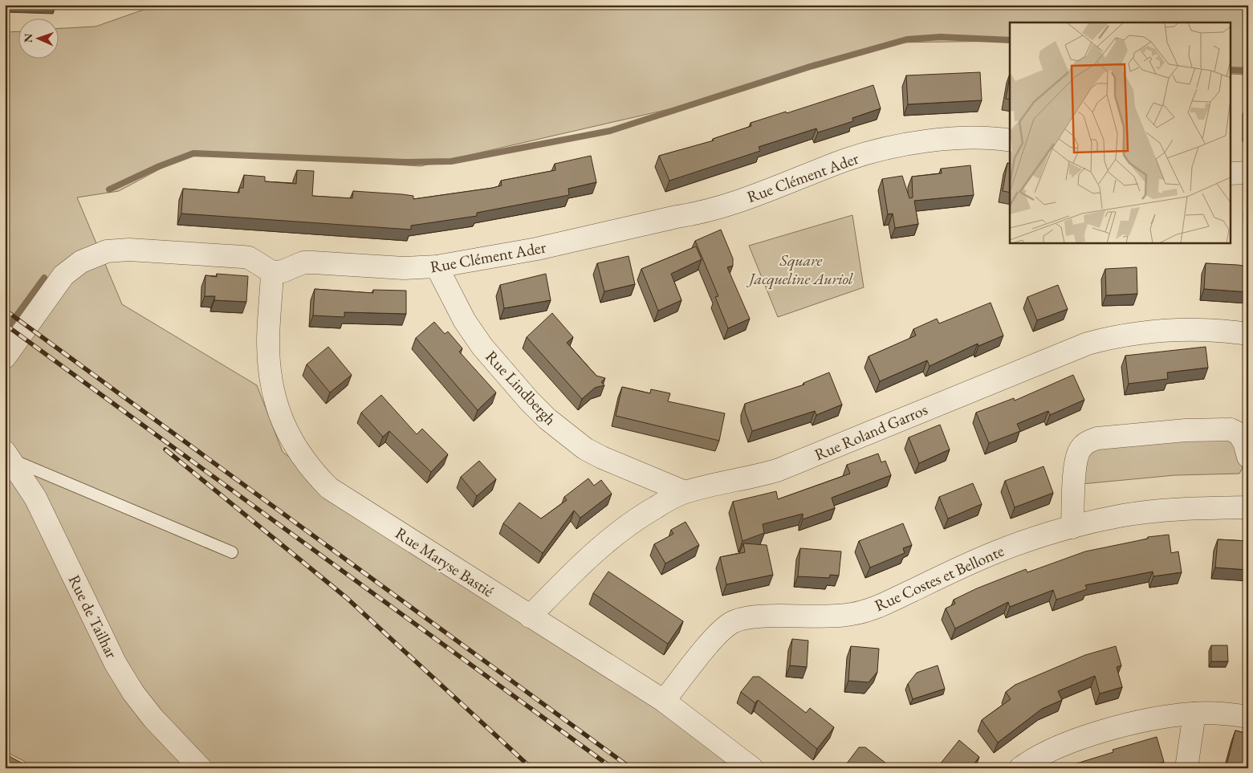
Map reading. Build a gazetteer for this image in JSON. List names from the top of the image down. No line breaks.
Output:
{"streets":{"street":["Rue Clément Ader","Rue Lindbergh","Rue Roland Garros","Rue Maryse Bastié","Rue Costes et Bellonte","Rue de Tailhar"]},"crossings":[["Rue Clément Ader","Rue Lindbergh"],["Rue Clément Ader","Rue Maryse Bastié"],["Rue Lindbergh","Rue Roland Garros"],["Rue Roland Garros","Rue Maryse Bastié"],["Rue Maryse Bastié","Rue Costes et Bellonte"]],"parks":["Square Jacqueline Auriol"],"north":"left"}
